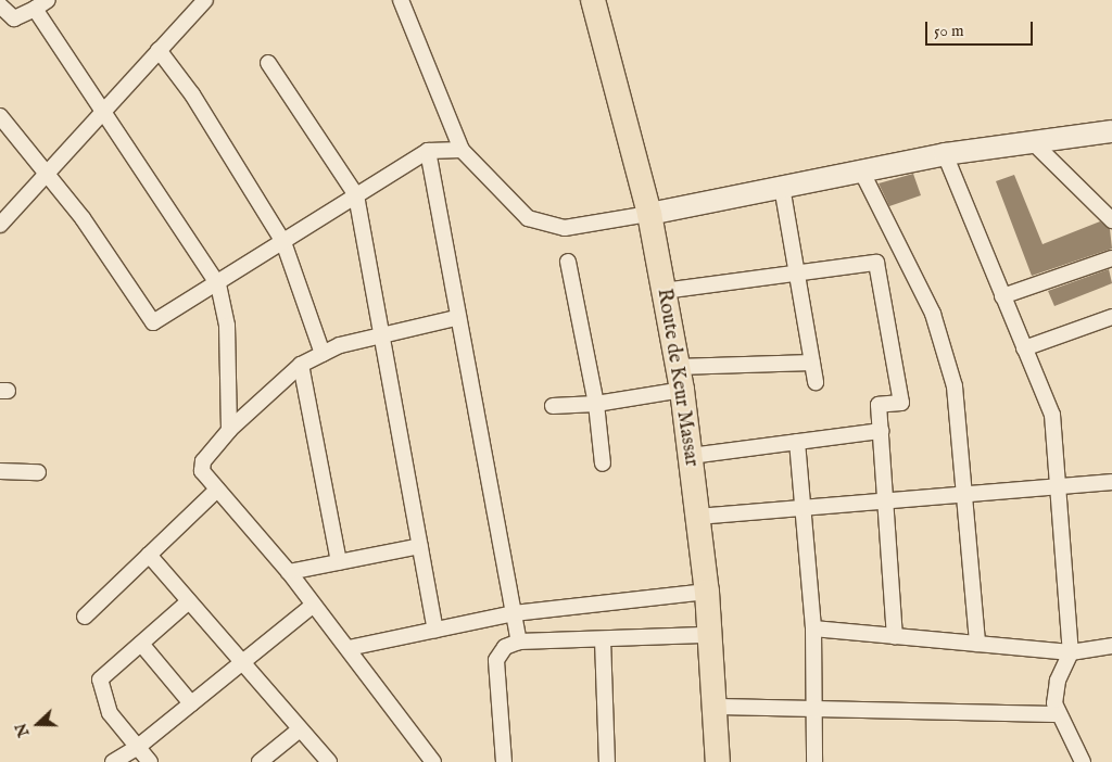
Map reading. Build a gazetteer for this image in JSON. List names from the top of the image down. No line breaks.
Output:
{"streets":{"main road":["Route de Keur Massar"]},"scale_bar":"50 m","north":"left"}
